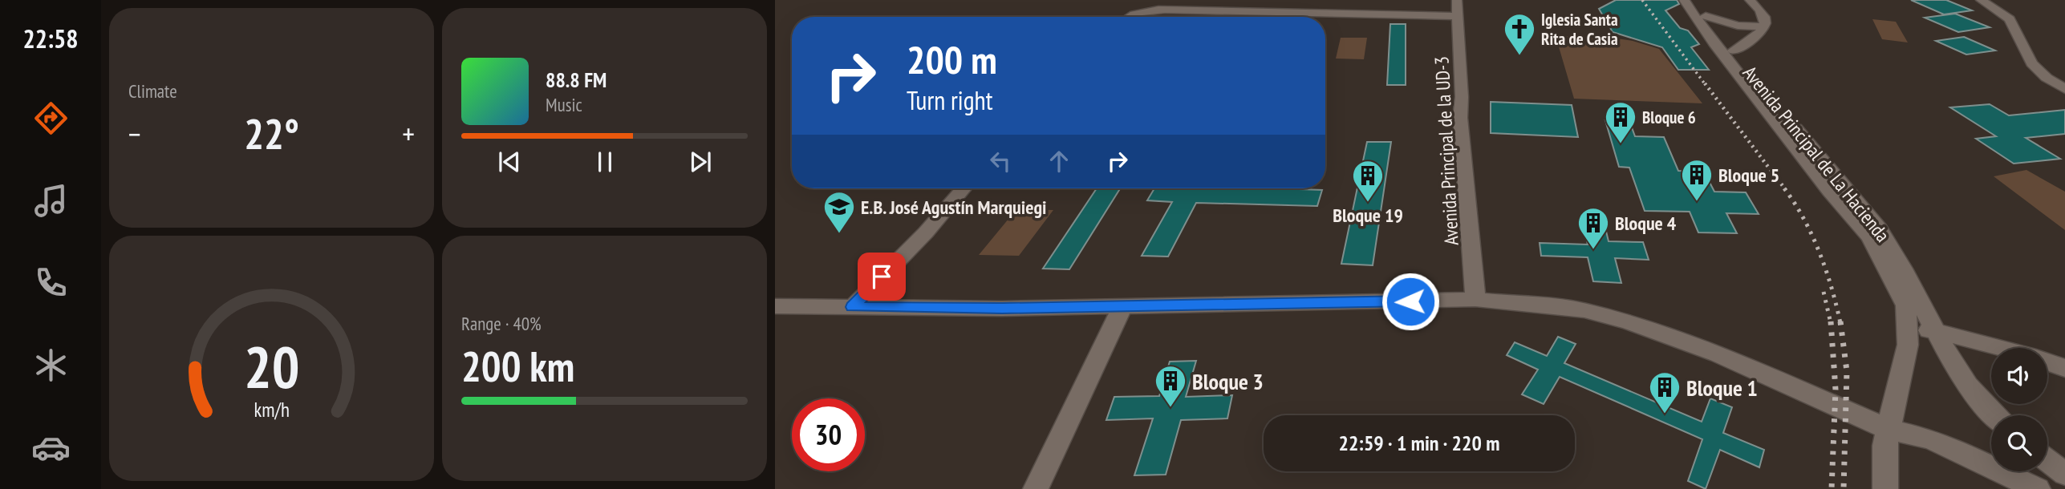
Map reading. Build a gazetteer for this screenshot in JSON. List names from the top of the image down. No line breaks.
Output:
{"streets":{"street":["Avenida Principal de la UD-3","Avenida Principal de La Hacienda"]},"places":{"church":["Iglesia Santa Rita de Casia"],"building":["Bloque 6","Bloque 5","Bloque 19","Bloque 4","Bloque 3","Bloque 1"],"school or university":["E.B. José Agustín Marquiegi"]},"page":{"tabs":"22:58","tile":["Climate",["Range · 40%","200 km"]],"turn":["200 m","Turn right"],"song":["88.8 FM","Music"],"heat":["−","22°","+"],"limit":"30","trip":"22:59 · 1 min · 220 m","gauge":["20","km/h"]}}
